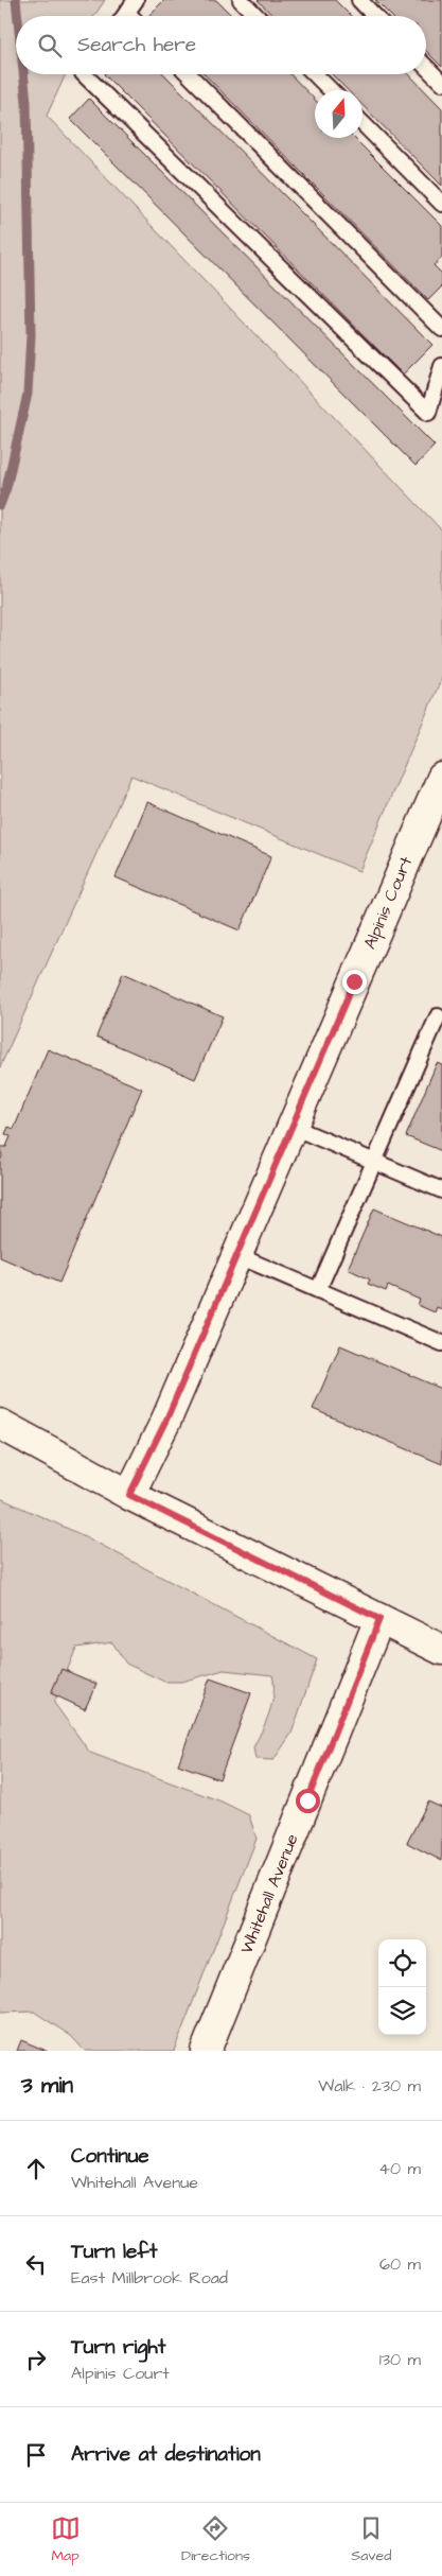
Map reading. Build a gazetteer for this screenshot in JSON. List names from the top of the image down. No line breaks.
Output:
{"streets":{"street":["Alpinis Court","Whitehall Avenue"]},"north":"top","page":{"search":"Search here","heading":["3 min","Walk · 230 m"],"list":[["Continue","Whitehall Avenue","40 m"],["Turn left","East Millbrook Road","60 m"],["Turn right","Alpinis Court","130 m"],"Arrive at destination"],"nav":["Map","Directions","Saved"]}}
